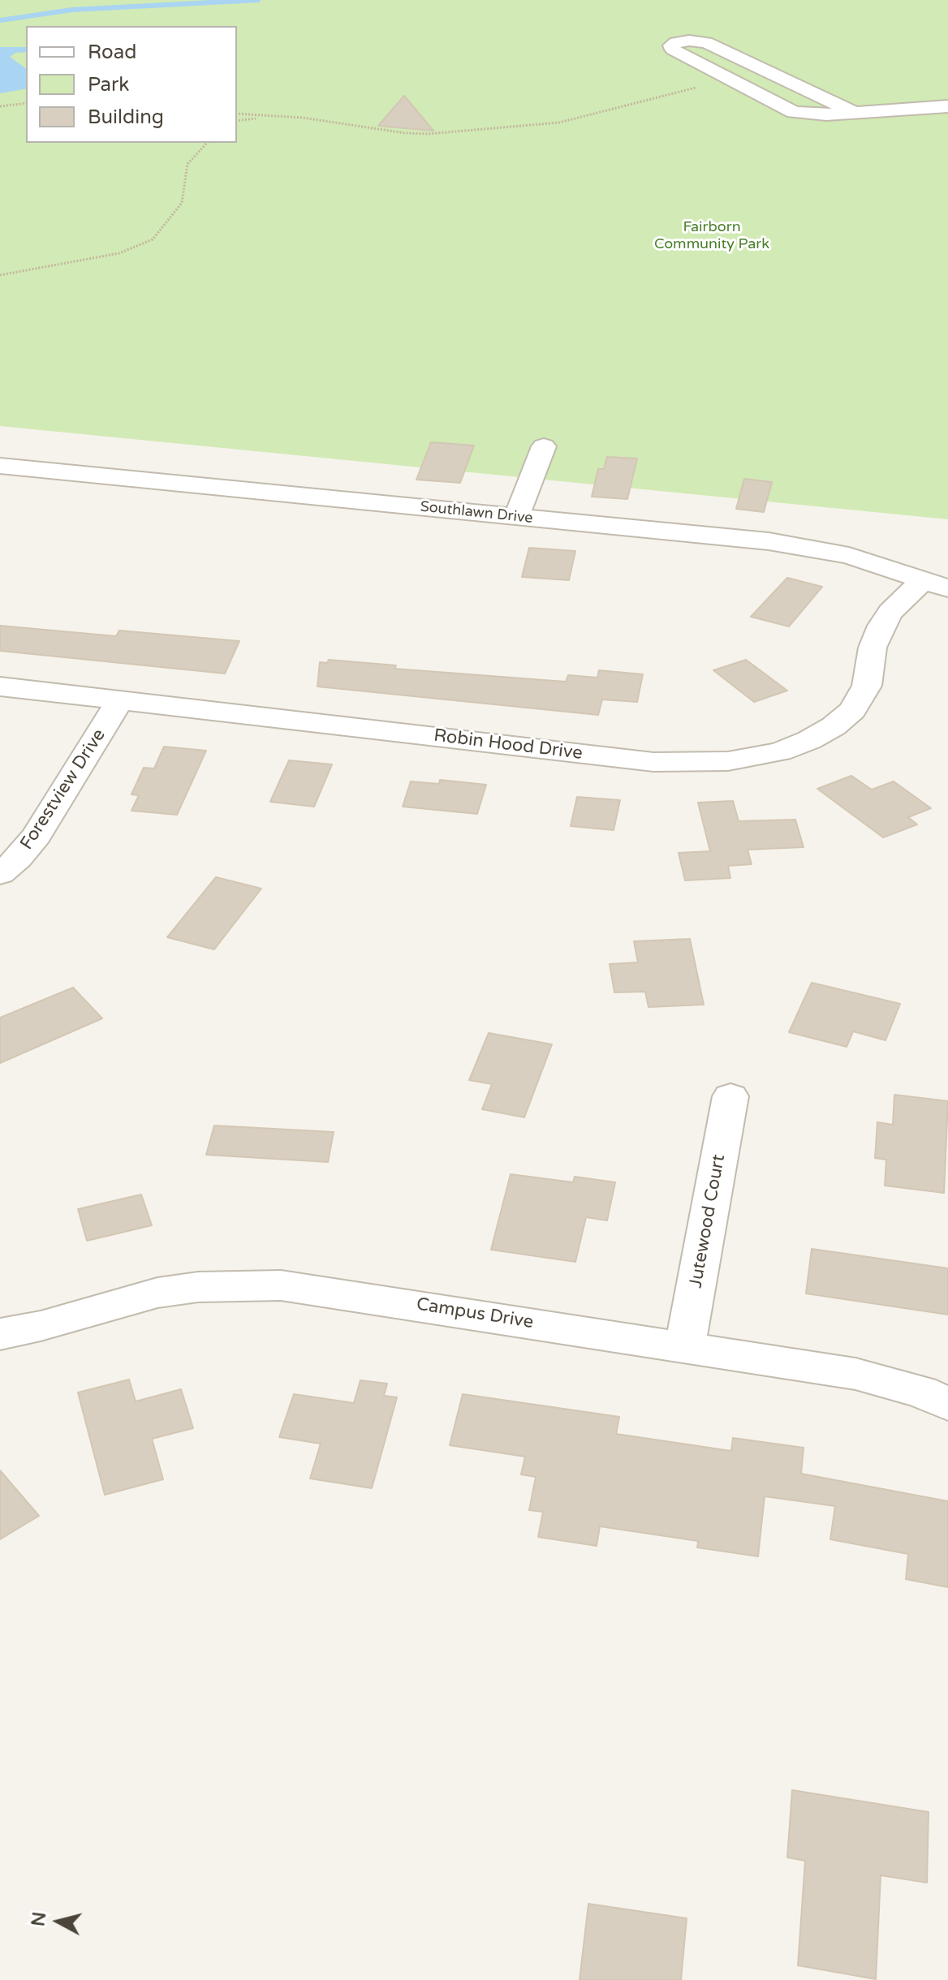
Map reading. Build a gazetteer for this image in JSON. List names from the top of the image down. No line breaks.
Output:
{"streets":{"street":["Southlawn Drive","Robin Hood Drive","Forestview Drive","Jutewood Court","Campus Drive"]},"crossings":[["Southlawn Drive","Robin Hood Drive"],["Robin Hood Drive","Forestview Drive"],["Jutewood Court","Campus Drive"]],"parks":["Fairborn Community Park"],"legend":["Road","Park","Building"],"north":"left"}
